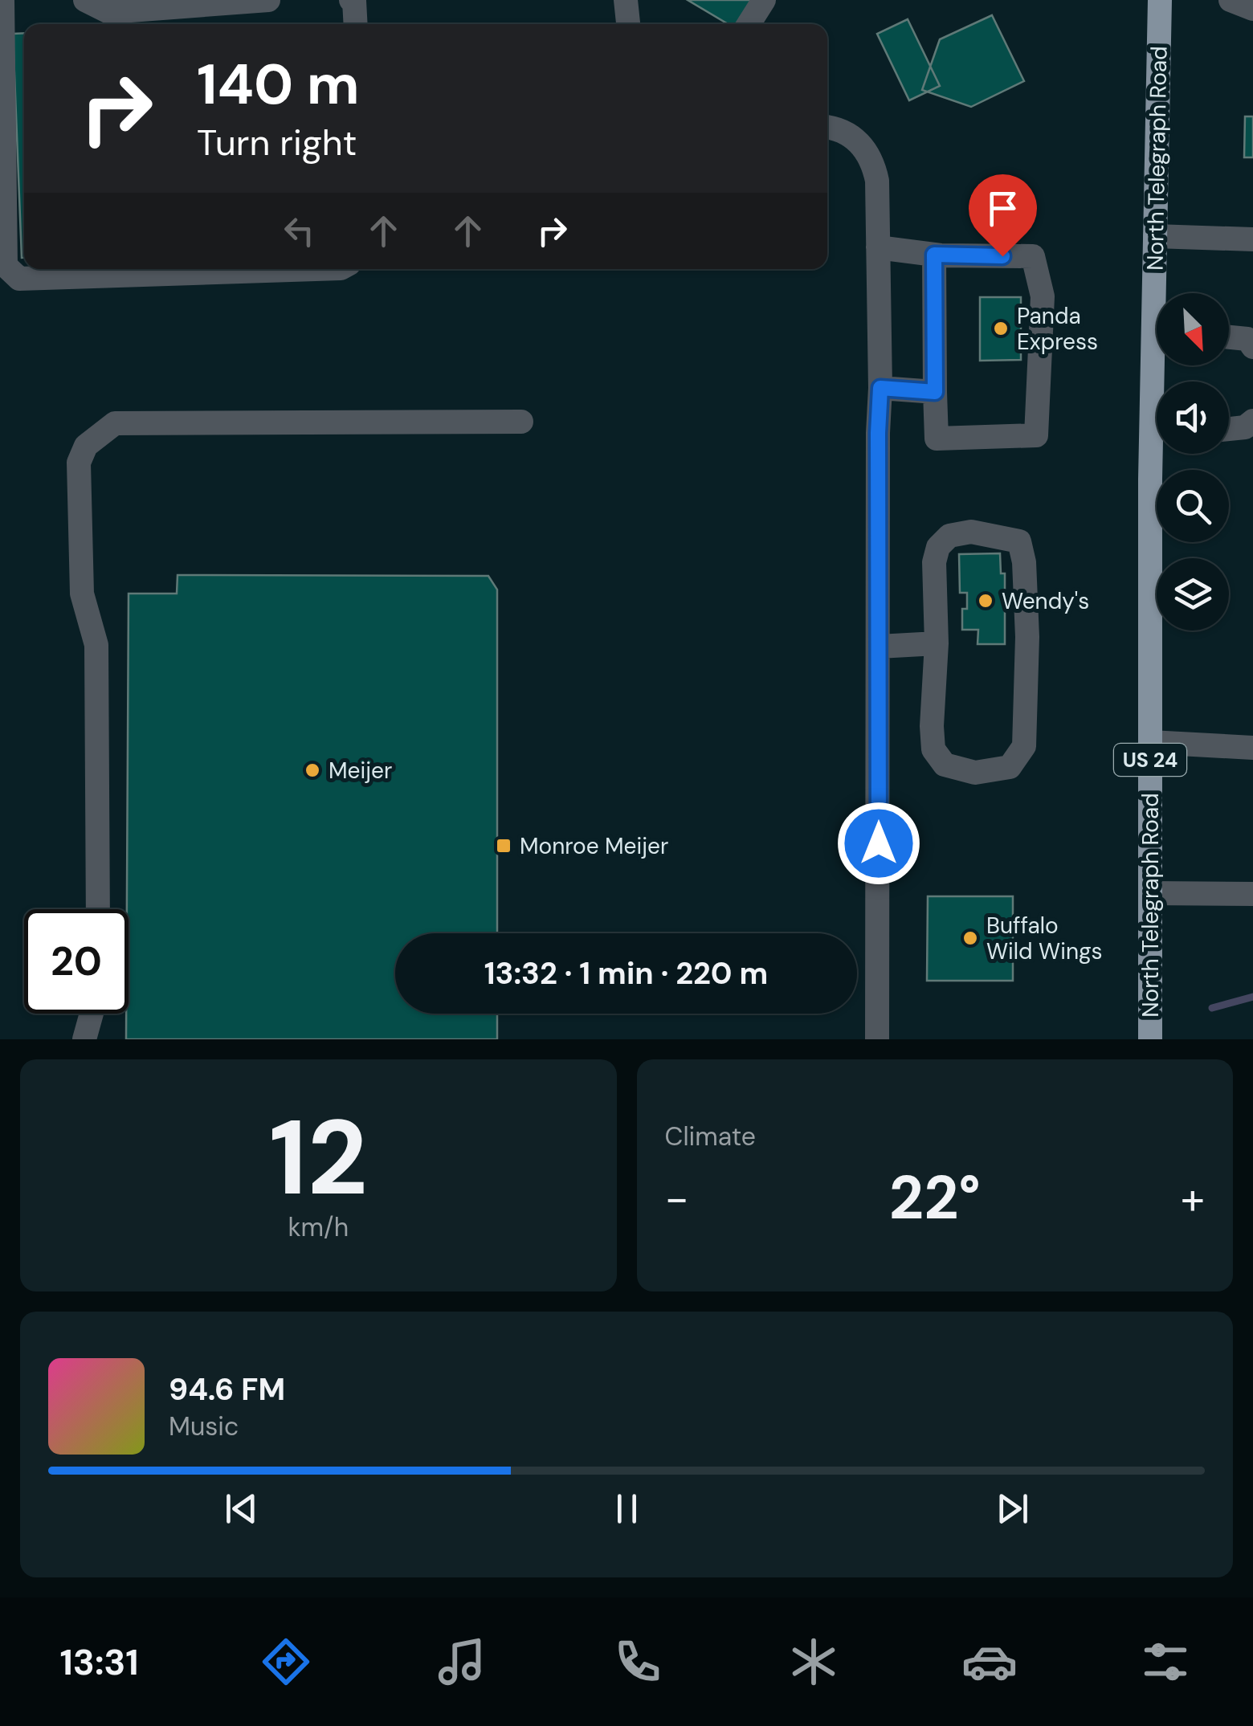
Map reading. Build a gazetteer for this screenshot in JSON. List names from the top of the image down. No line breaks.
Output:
{"streets":{"main road":["North Telegraph Road","US 24"]},"places":{"other":["Panda Express","Wendy's","Meijer","Buffalo Wild Wings"],"transit":["Monroe Meijer"]},"north":"bottom right","page":{"turn":["140 m","Turn right"],"limit":"20","trip":"13:32 · 1 min · 220 m","tile":[["12","km/h"],"Climate"],"heat":["−","22°","+"],"song":["94.6 FM","Music"],"tabs":"13:31"}}
